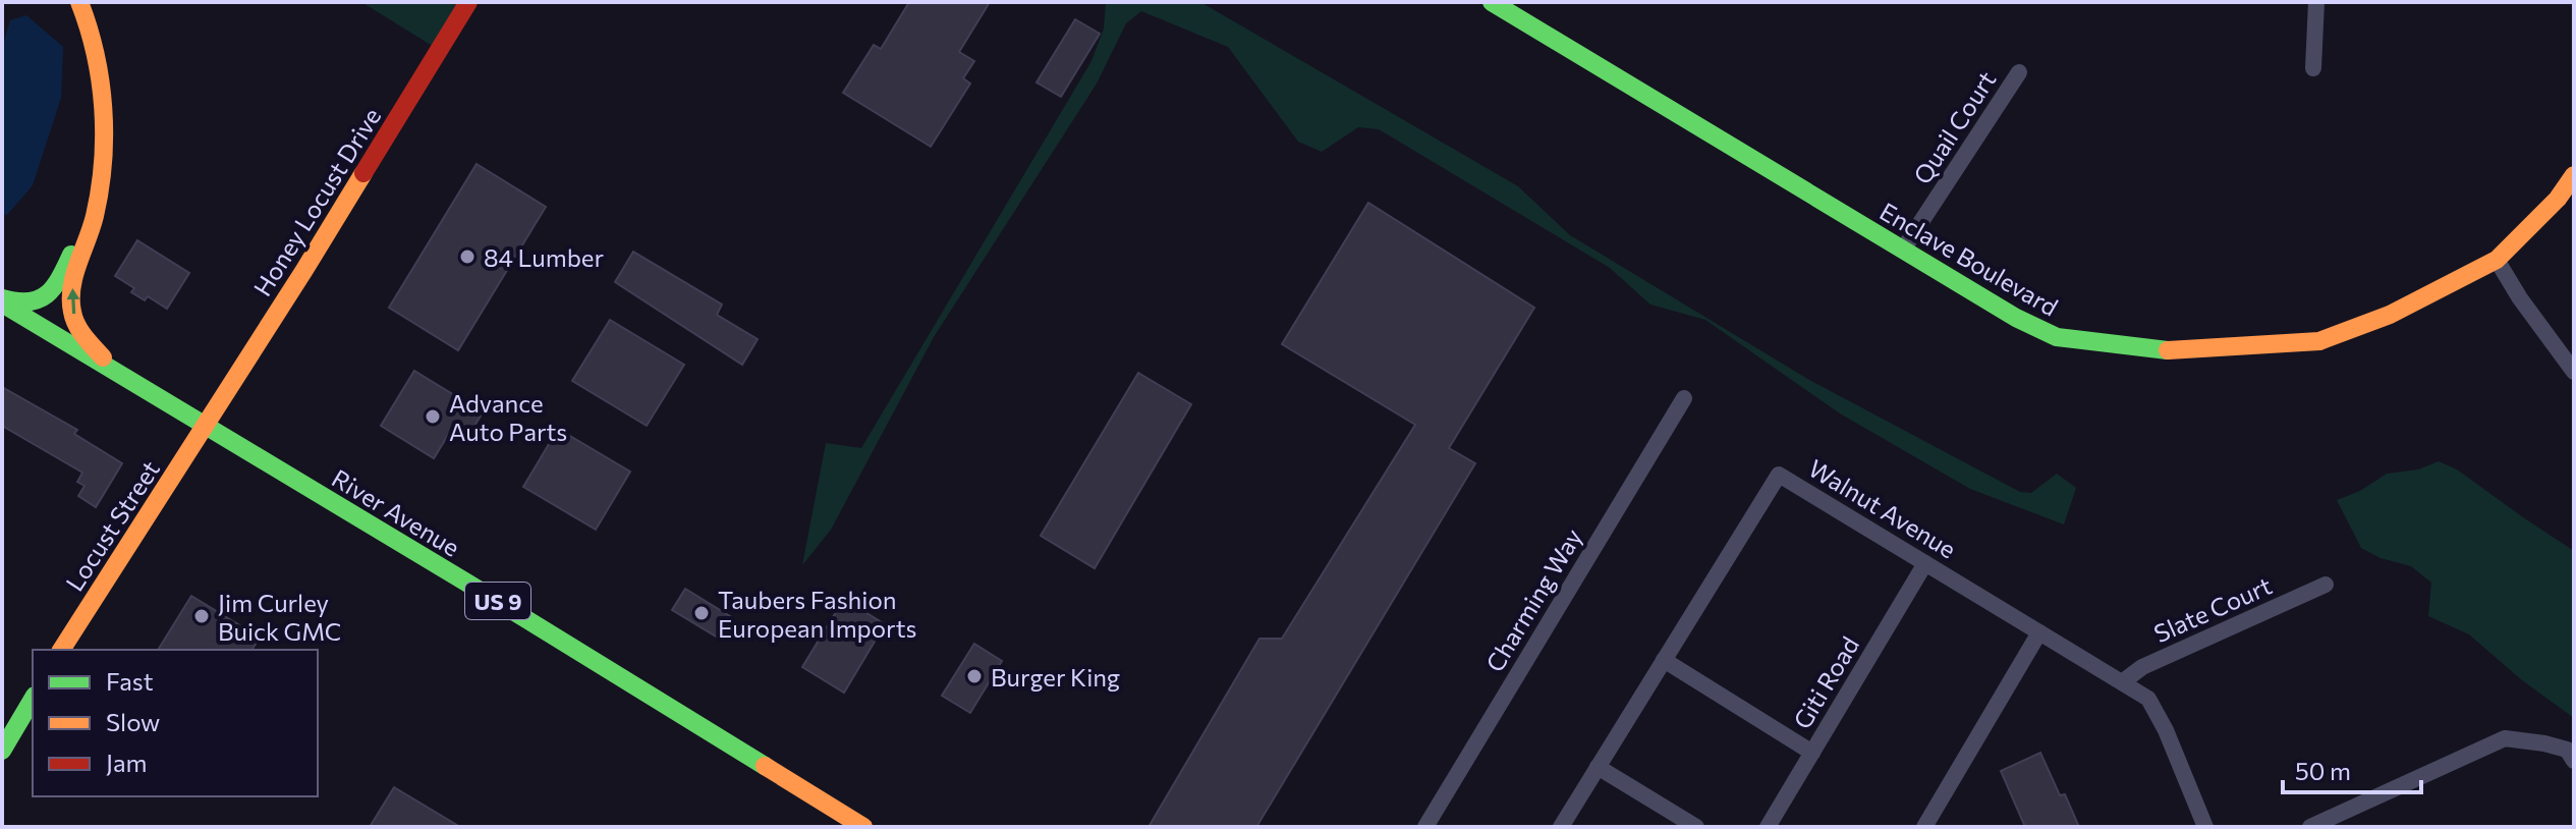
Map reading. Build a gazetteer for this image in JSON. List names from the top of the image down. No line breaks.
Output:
{"streets":{"main road":["Honey Locust Drive","Enclave Boulevard","River Avenue","Locust Street","US 9"],"street":["Quail Court","Walnut Avenue","Charming Way","Slate Court","Giti Road"]},"crossings":[["Quail Court","Enclave Boulevard"],["Honey Locust Drive","River Avenue"],["Honey Locust Drive","Locust Street"],["Walnut Avenue","Slate Court"],["Walnut Avenue","Giti Road"],["River Avenue","Locust Street"],["River Avenue","US 9"]],"places":["84 Lumber","Advance Auto Parts","Taubers Fashion European Imports","Jim Curley Buick GMC","Burger King"],"legend":["Fast","Slow","Jam"],"scale_bar":"50 m"}
